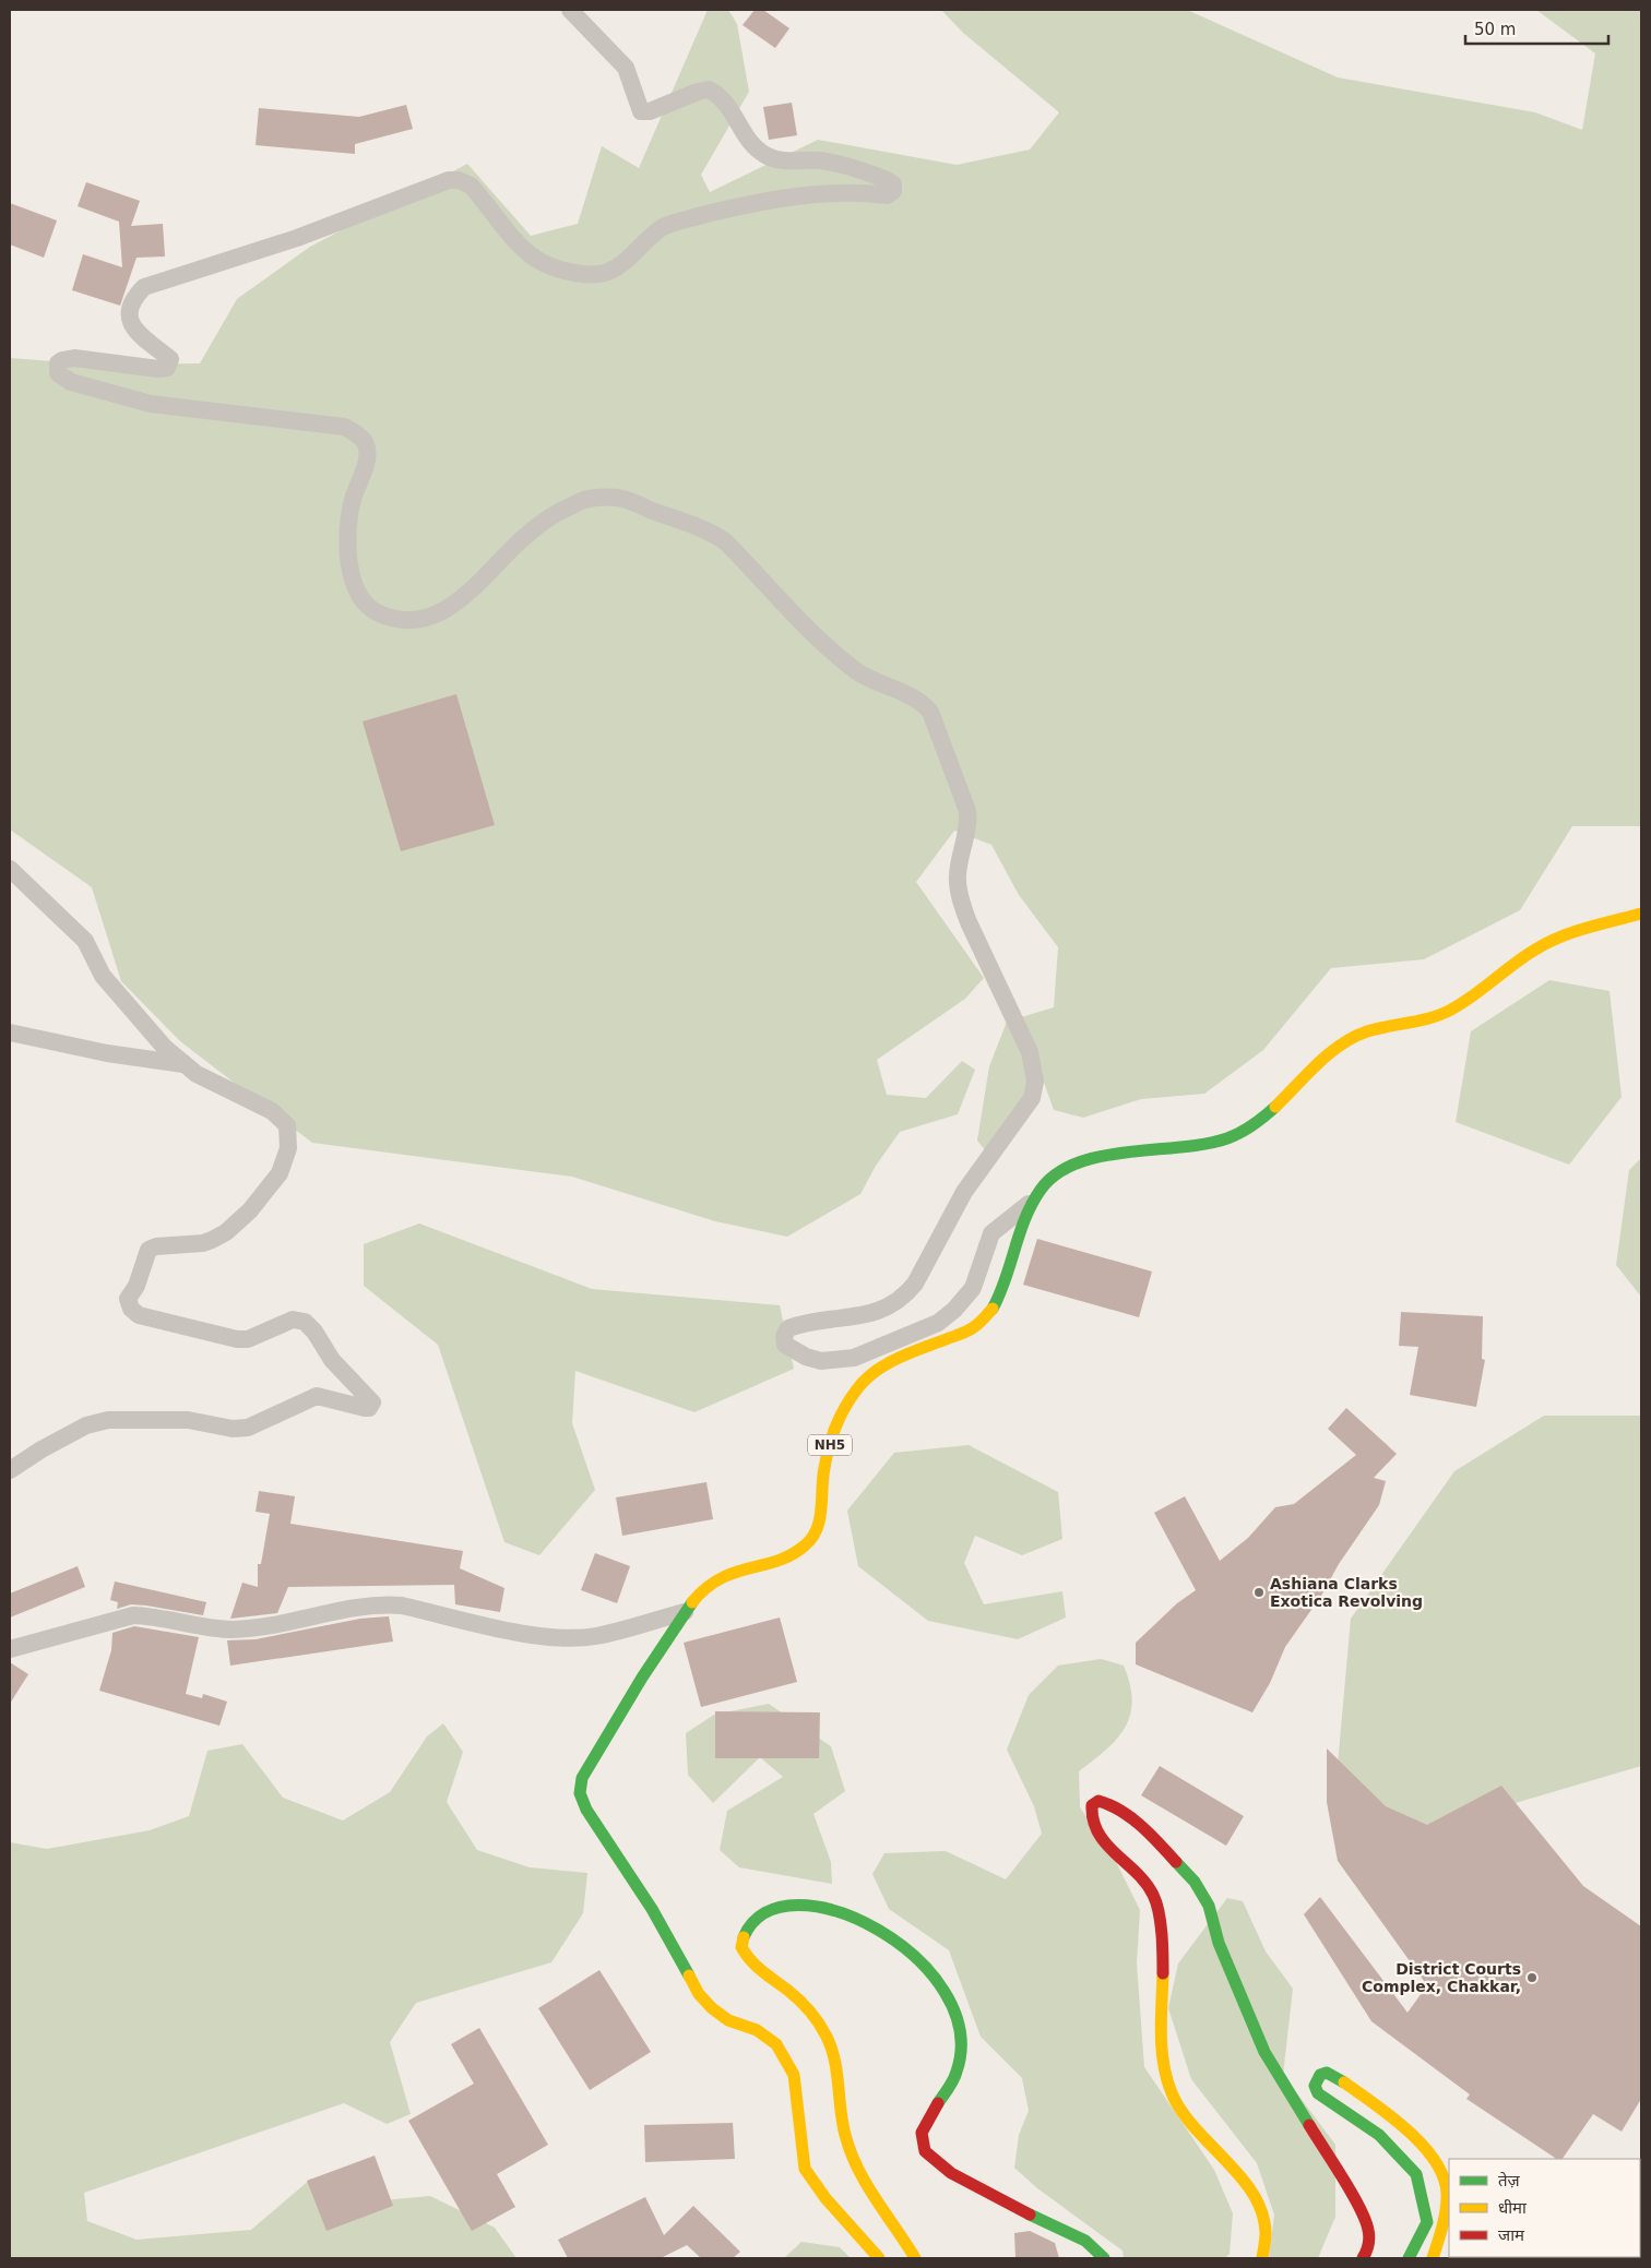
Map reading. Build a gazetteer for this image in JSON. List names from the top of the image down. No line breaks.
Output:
{"streets":{"main road":["NH5"]},"places":["Ashiana Clarks Exotica Revolving","District Courts Complex, Chakkar,"],"legend":["तेज़","धीमा","जाम"],"scale_bar":"50 m"}
